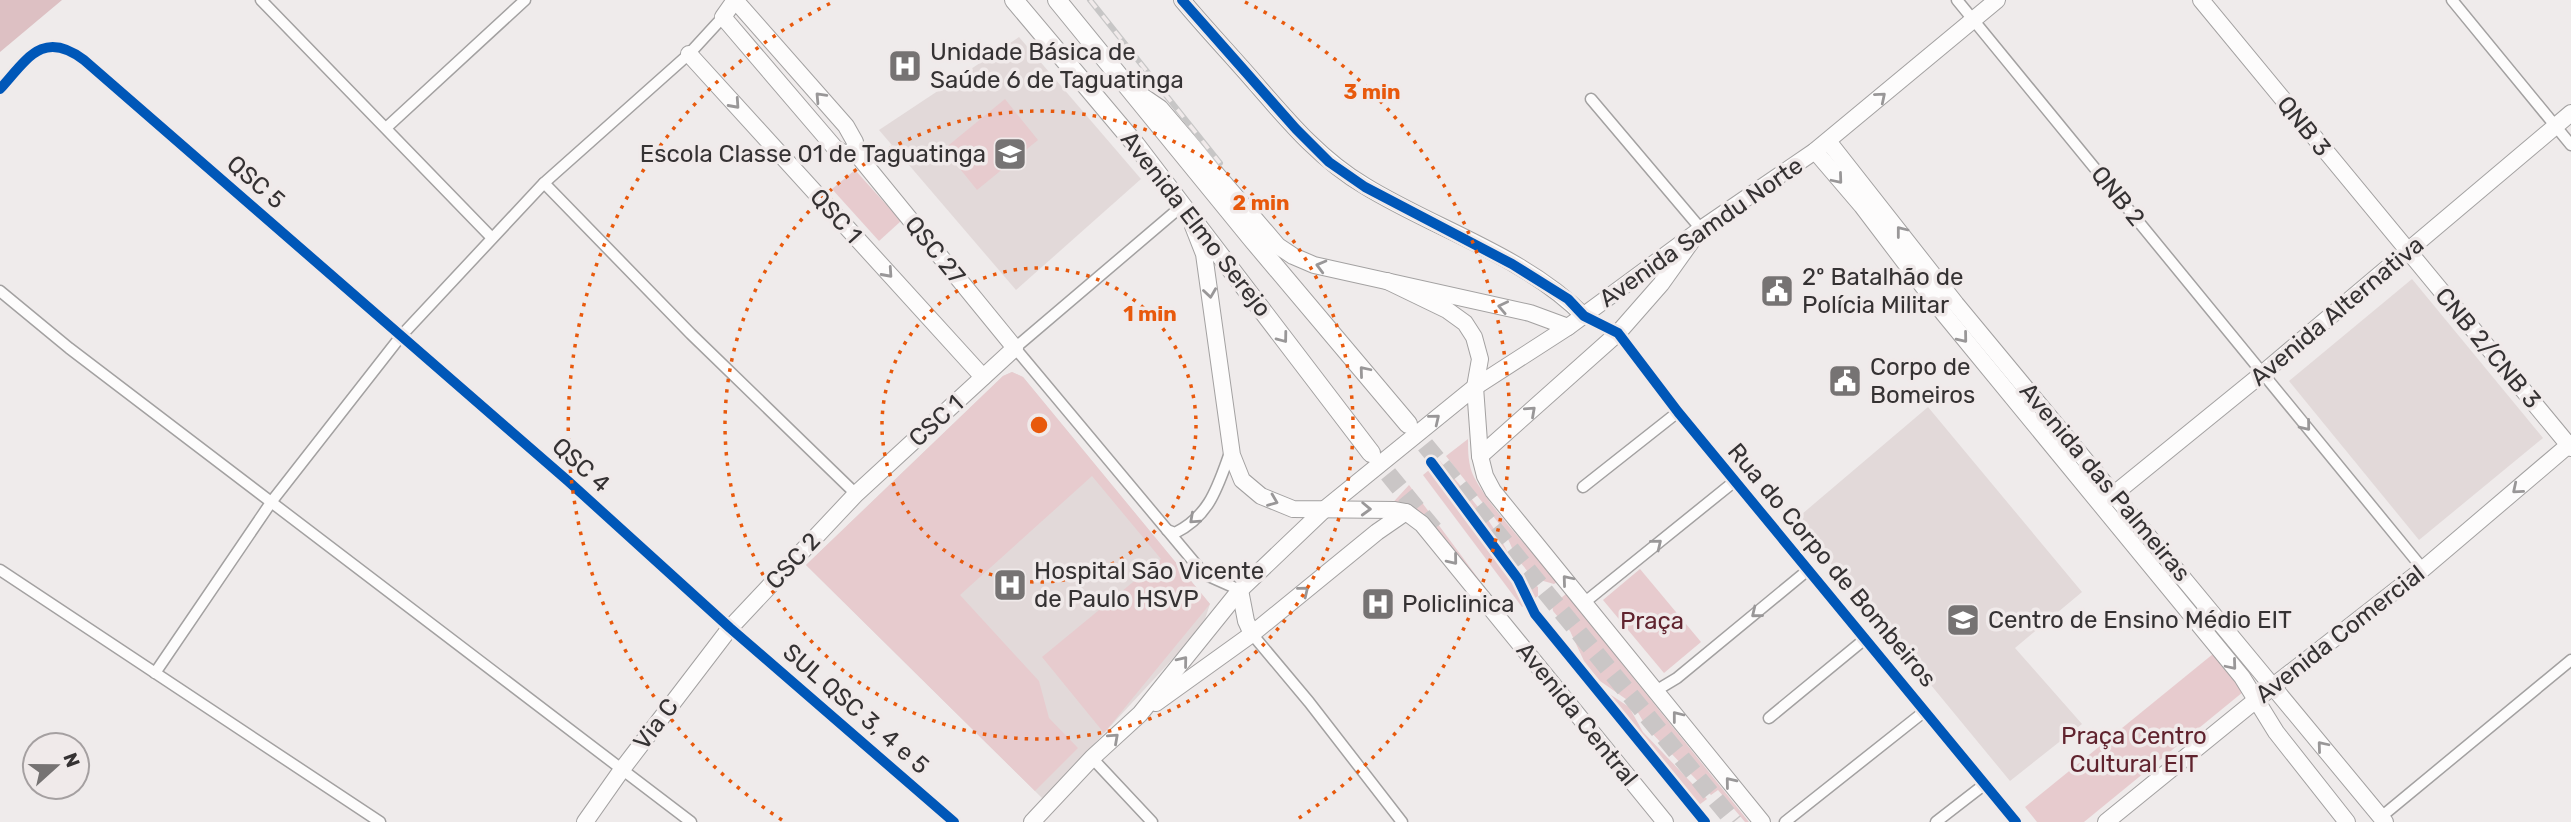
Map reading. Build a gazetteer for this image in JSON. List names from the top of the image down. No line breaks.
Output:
{"streets":{"main road":["QNB 3","QSC 1","Avenida Elmo Serejo","Avenida Samdu Norte","QSC 27","Avenida Alternativa","CNB 2/CNB 3","CSC 1","Avenida das Palmeiras","CSC 2","Avenida Comercial","Avenida Central","Via C"],"street":["QSC 5","QNB 2","QSC 4","Rua do Corpo de Bombeiros","SUL QSC 3, 4 e 5"]},"crossings":[["QNB 3","Avenida Alternativa"],["QNB 3","CNB 2/CNB 3"],["QSC 5","QSC 4"],["QNB 2","Avenida Samdu Norte"],["QNB 2","Avenida Alternativa"],["QNB 2","Avenida Comercial"],["QSC 1","CSC 1"],["Avenida Samdu Norte","Avenida das Palmeiras"],["QSC 27","CSC 1"],["Avenida Alternativa","CNB 2/CNB 3"],["Avenida Alternativa","Avenida das Palmeiras"],["CNB 2/CNB 3","Avenida Comercial"],["CSC 1","CSC 2"],["QSC 4","CSC 2"],["QSC 4","SUL QSC 3, 4 e 5"],["QSC 4","Via C"],["Avenida das Palmeiras","Avenida Comercial"],["CSC 2","SUL QSC 3, 4 e 5"],["CSC 2","Via C"],["SUL QSC 3, 4 e 5","Via C"]],"one_way":["QSC 1"],"parks":["Praça","Praça Centro Cultural EIT"],"places":{"hospital":["Unidade Básica de Saúde 6 de Taguatinga","Hospital São Vicente de Paulo HSVP","Policlinica"],"school or university":["Escola Classe 01 de Taguatinga","Centro de Ensino Médio EIT"],"public building":["2º Batalhão de Polícia Militar","Corpo de Bomeiros"]},"north":"right","rings":["3 min","2 min","1 min"]}
